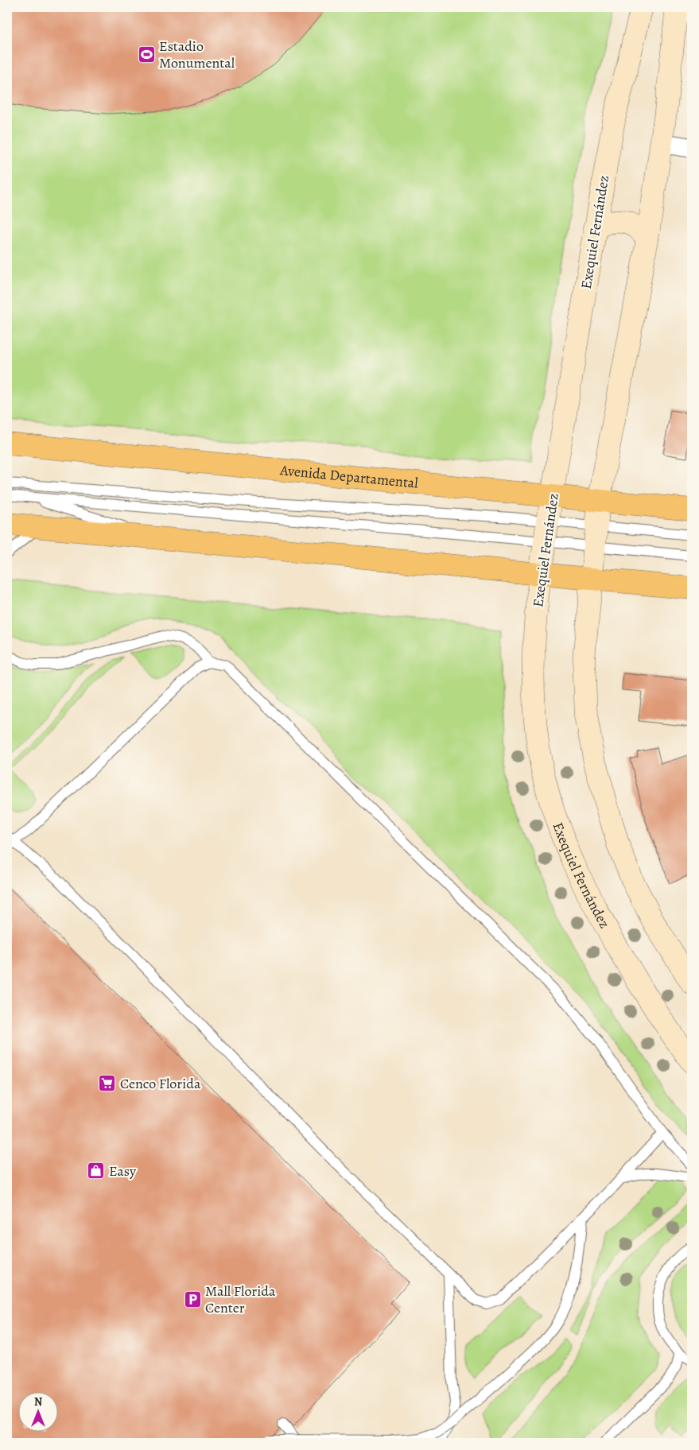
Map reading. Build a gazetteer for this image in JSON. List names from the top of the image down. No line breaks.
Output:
{"streets":{"main road":["Exequiel Fernández","Avenida Departamental"]},"crossings":[["Exequiel Fernández","Avenida Departamental"]],"places":{"sports":["Estadio Monumental"],"supermarket":["Cenco Florida"],"shop":["Easy"],"parking":["Mall Florida Center"]},"north":"top"}
